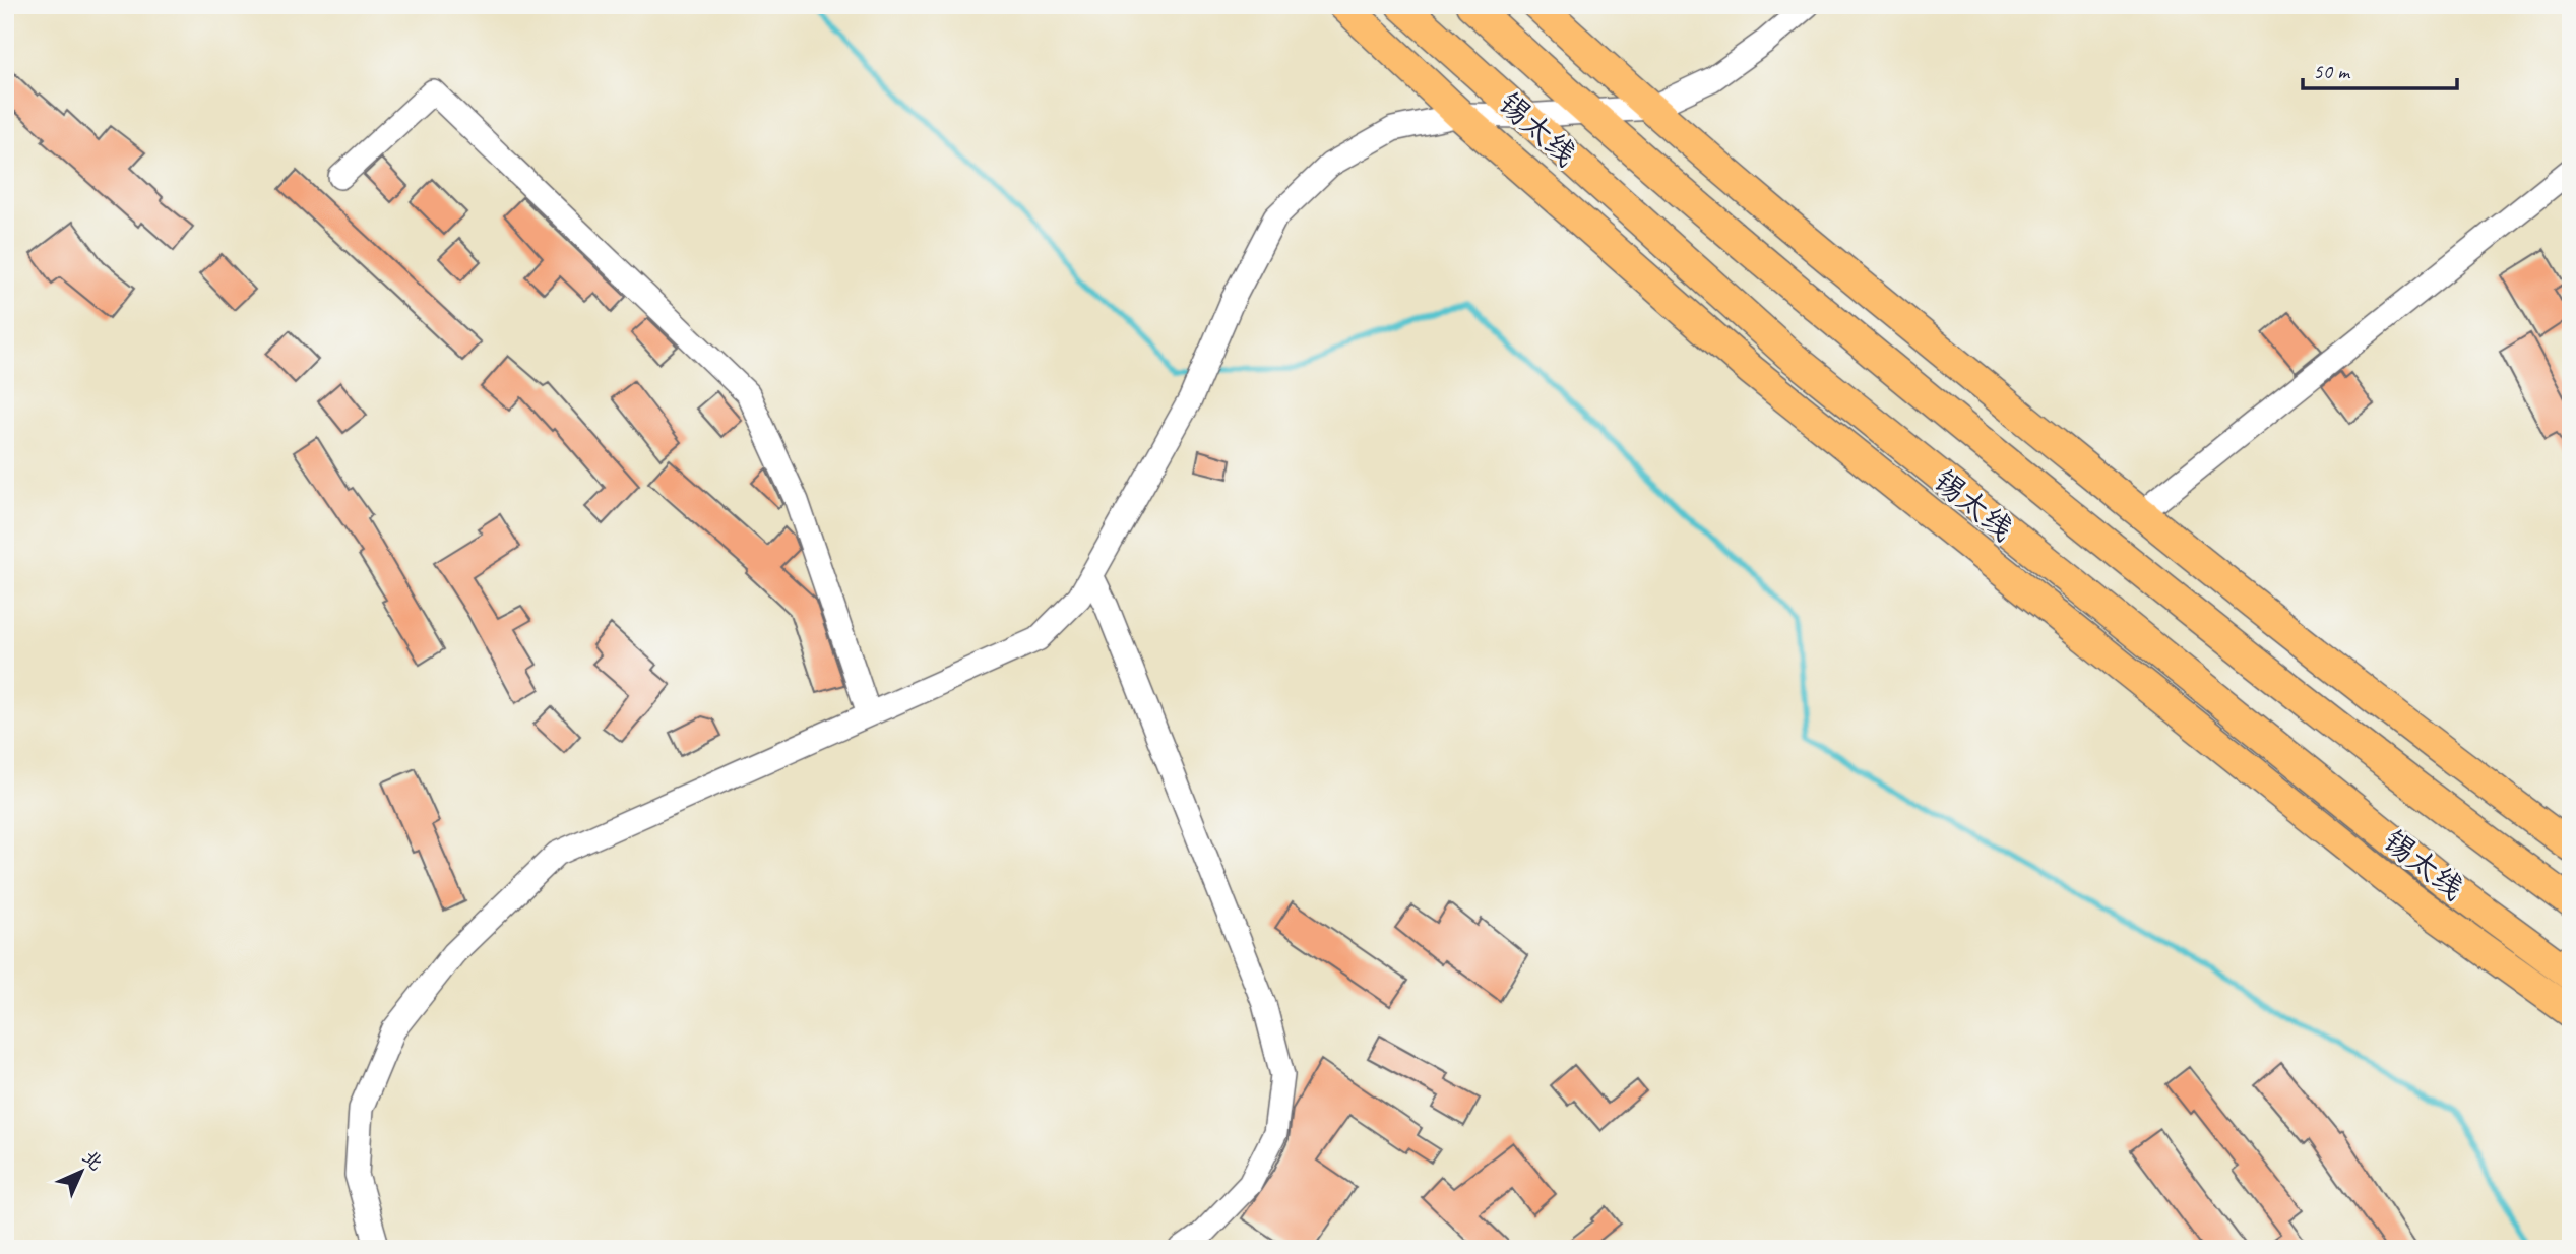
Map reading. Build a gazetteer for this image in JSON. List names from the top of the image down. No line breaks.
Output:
{"streets":{"main road":["锡太线"]},"scale_bar":"50 m","north":"top right"}
